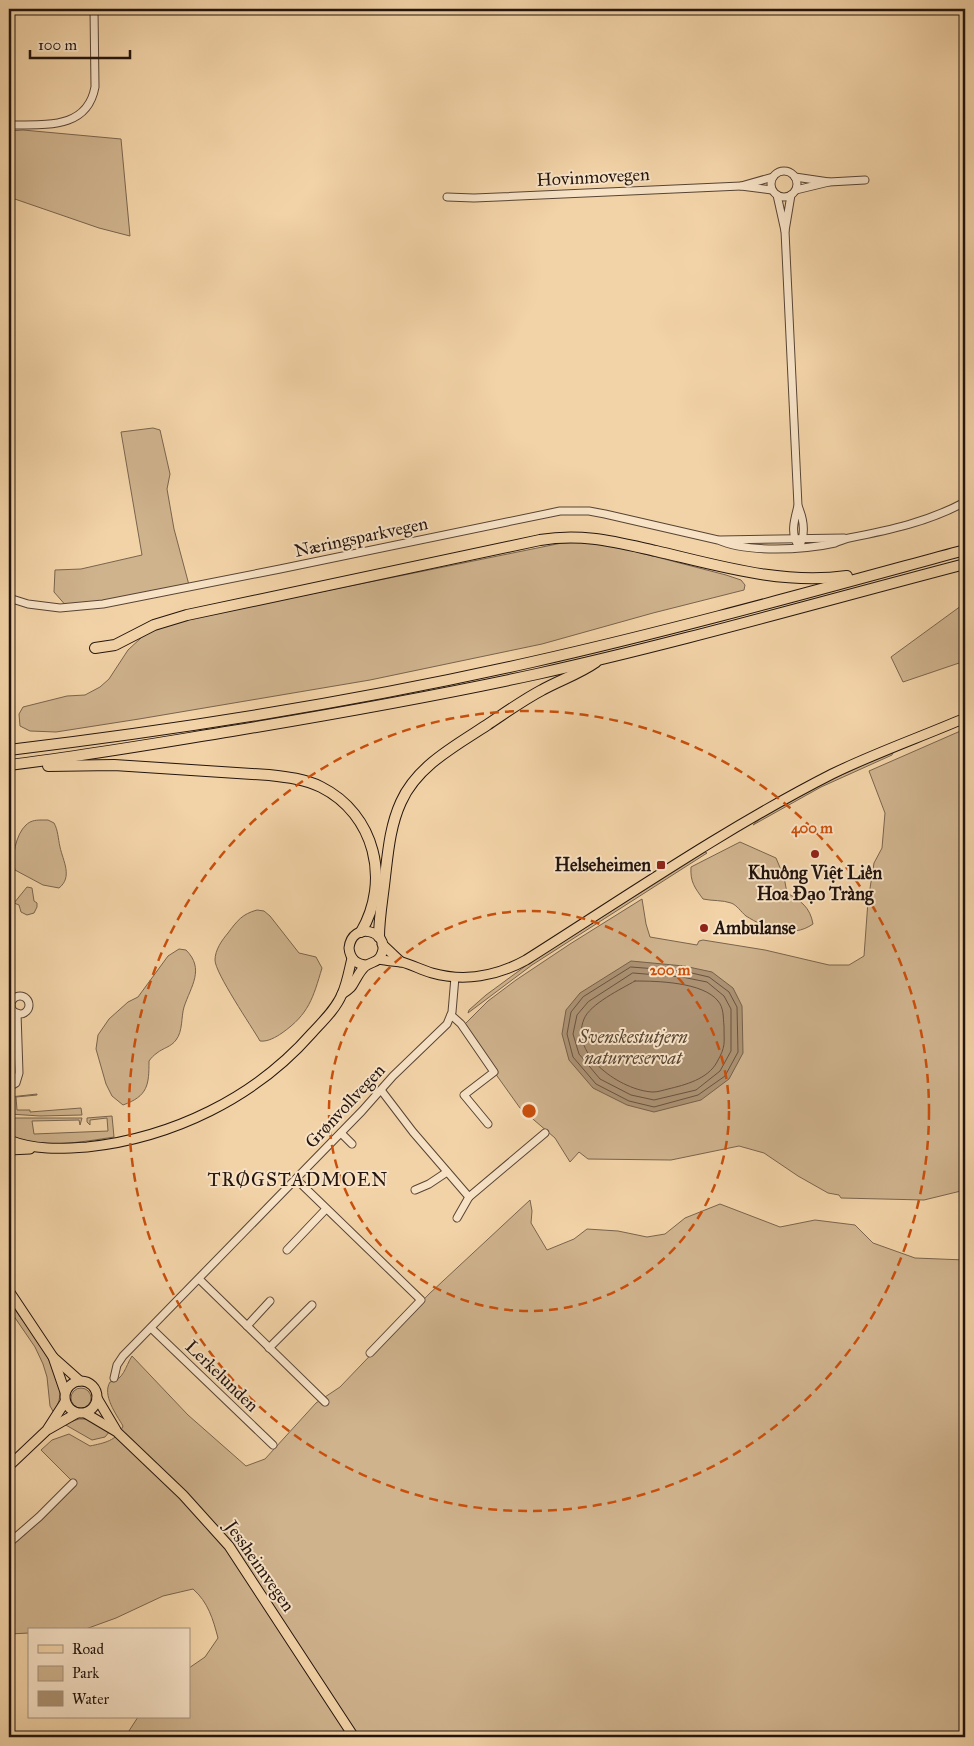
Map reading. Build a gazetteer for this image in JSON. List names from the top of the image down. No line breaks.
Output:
{"streets":{"main road":["Jessheimvegen"],"street":["Hovinmovegen","Næringsparkvegen","Grønvollvegen","Lerkelunden"]},"crossings":[["Grønvollvegen","Lerkelunden"]],"districts":["TRØGSTADMOEN"],"parks":["Svenskestutjern naturreservat"],"places":{"other":["Khuông Việt Liên Hoa Đạo Tràng","Ambulanse"],"transit":["Helseheimen"]},"legend":["Road","Park","Water"],"scale_bar":"100 m","rings":["400 m","200 m"]}
